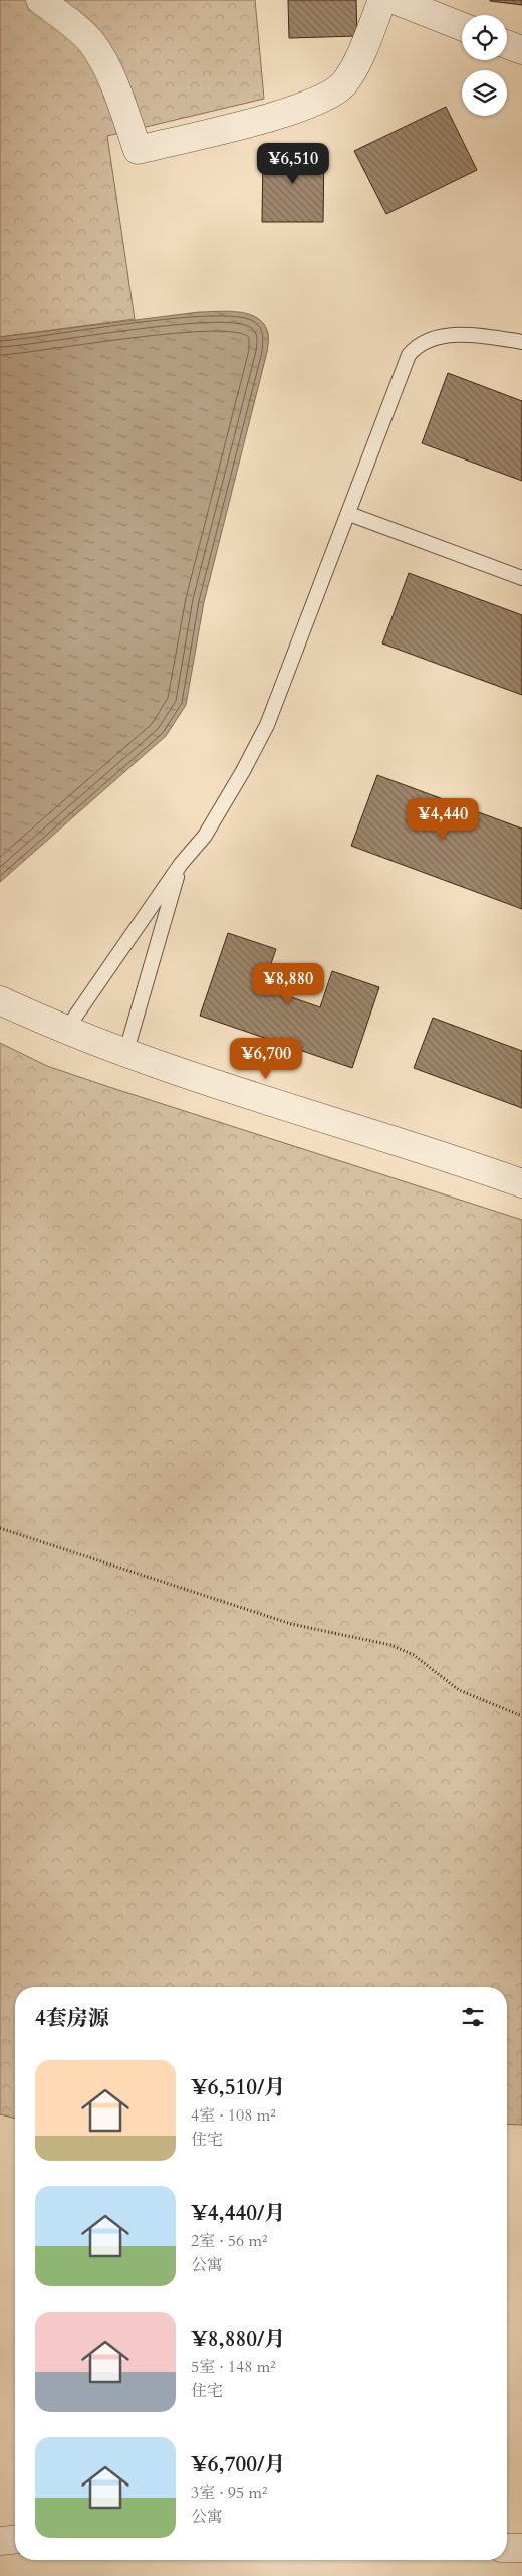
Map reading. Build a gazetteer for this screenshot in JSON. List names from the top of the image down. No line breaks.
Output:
{"page":{"price":["¥6,510","¥4,440","¥8,880","¥6,700"],"heading":"4套房源","list":[{"name":"¥6,510/月","note":"4室 · 108 m² · 住宅"},{"name":"¥4,440/月","note":"2室 · 56 m² · 公寓"},{"name":"¥8,880/月","note":"5室 · 148 m² · 住宅"},{"name":"¥6,700/月","note":"3室 · 95 m² · 公寓"}]}}
